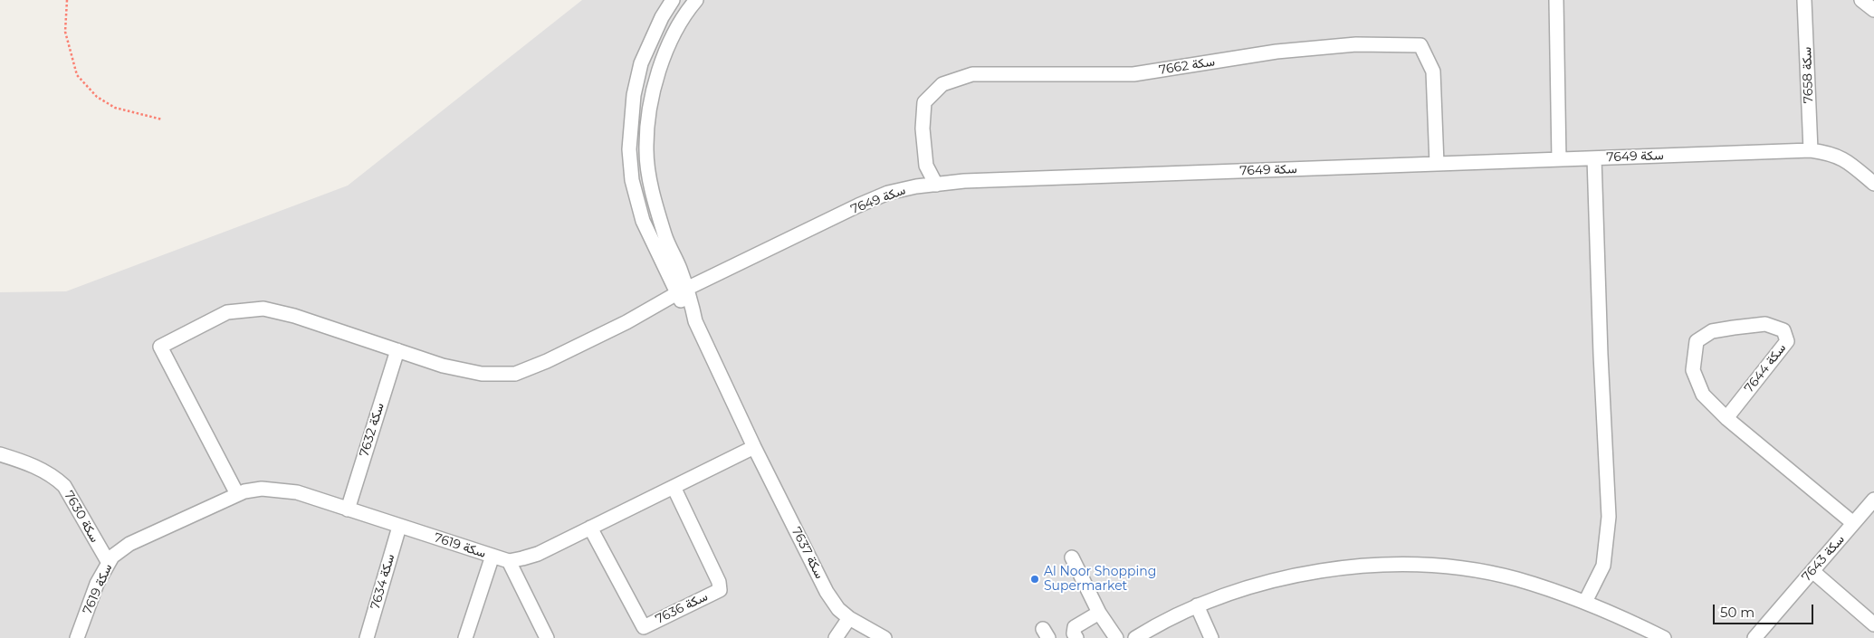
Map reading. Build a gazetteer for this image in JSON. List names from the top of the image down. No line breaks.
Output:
{"streets":{"street":["سكة 7662","سكة 7658","سكة 7649","سكة 7644","سكة 7632","سكة 7630","سكة 7619","سكة 7637","سكة 7643","سكة 7634","سكة 7636"]},"crossings":[["سكة 7662","سكة 7649"],["سكة 7658","سكة 7649"],["سكة 7649","سكة 7632"],["سكة 7649","سكة 7619"],["سكة 7644","سكة 7643"],["سكة 7632","سكة 7619"],["سكة 7630","سكة 7619"],["سكة 7619","سكة 7634"]],"places":["Al Noor Shopping Supermarket"],"scale_bar":"50 m"}
